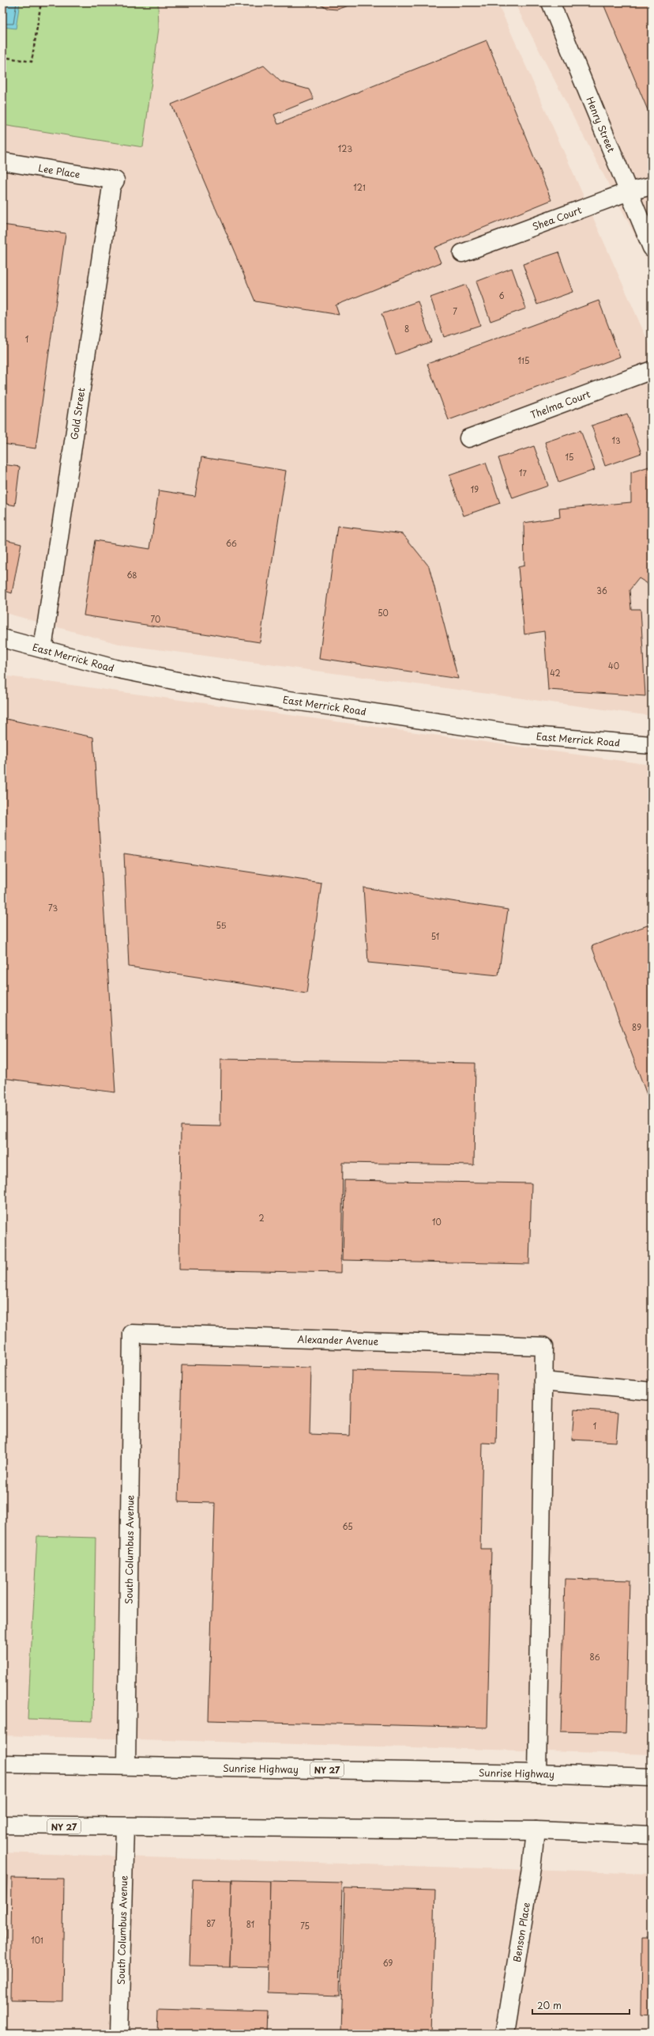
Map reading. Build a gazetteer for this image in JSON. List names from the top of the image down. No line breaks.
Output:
{"streets":{"main road":["Henry Street","Lee Place","Shea Court","Thelma Court","Gold Street","East Merrick Road","Alexander Avenue","South Columbus Avenue","Sunrise Highway","NY 27","Benson Place"]},"crossings":[["Henry Street","Shea Court"],["Lee Place","Gold Street"],["Gold Street","East Merrick Road"],["Alexander Avenue","South Columbus Avenue"],["South Columbus Avenue","Sunrise Highway"],["South Columbus Avenue","NY 27"],["NY 27","Benson Place"]],"house_numbers":["123","121","6","7","8","1","115","13","15","17","19","66","68","36","50","70","40","42","73","55","51","89","2","10","1","65","86","87","81","75","101","69"],"scale_bar":"20 m"}
